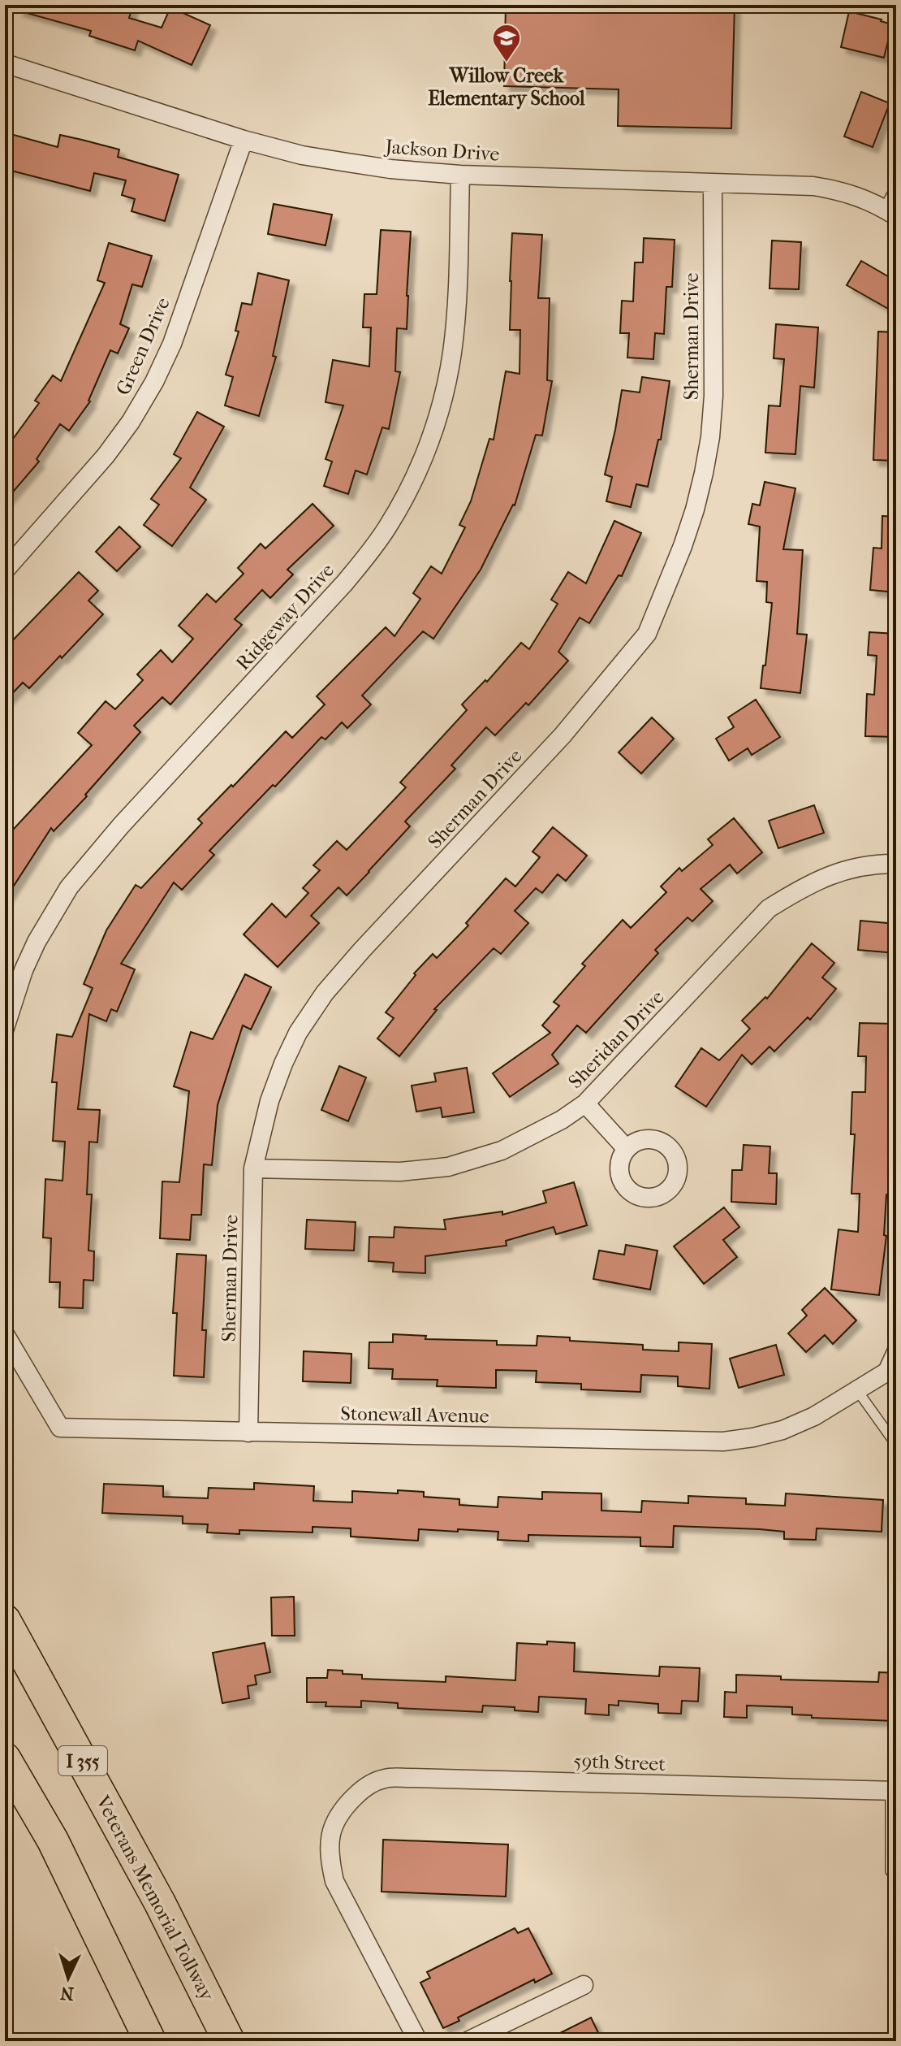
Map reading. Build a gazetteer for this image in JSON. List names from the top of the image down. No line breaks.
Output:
{"streets":{"highway":["I 355","Veterans Memorial Tollway"],"street":["Jackson Drive","Sherman Drive","Green Drive","Ridgeway Drive","Sheridan Drive","Stonewall Avenue","59th Street"]},"crossings":[["Jackson Drive","Sherman Drive"],["Jackson Drive","Green Drive"],["Jackson Drive","Ridgeway Drive"],["Sherman Drive","Sheridan Drive"],["Sherman Drive","Stonewall Avenue"]],"places":{"school or university":["Willow Creek Elementary School"]},"north":"bottom"}
